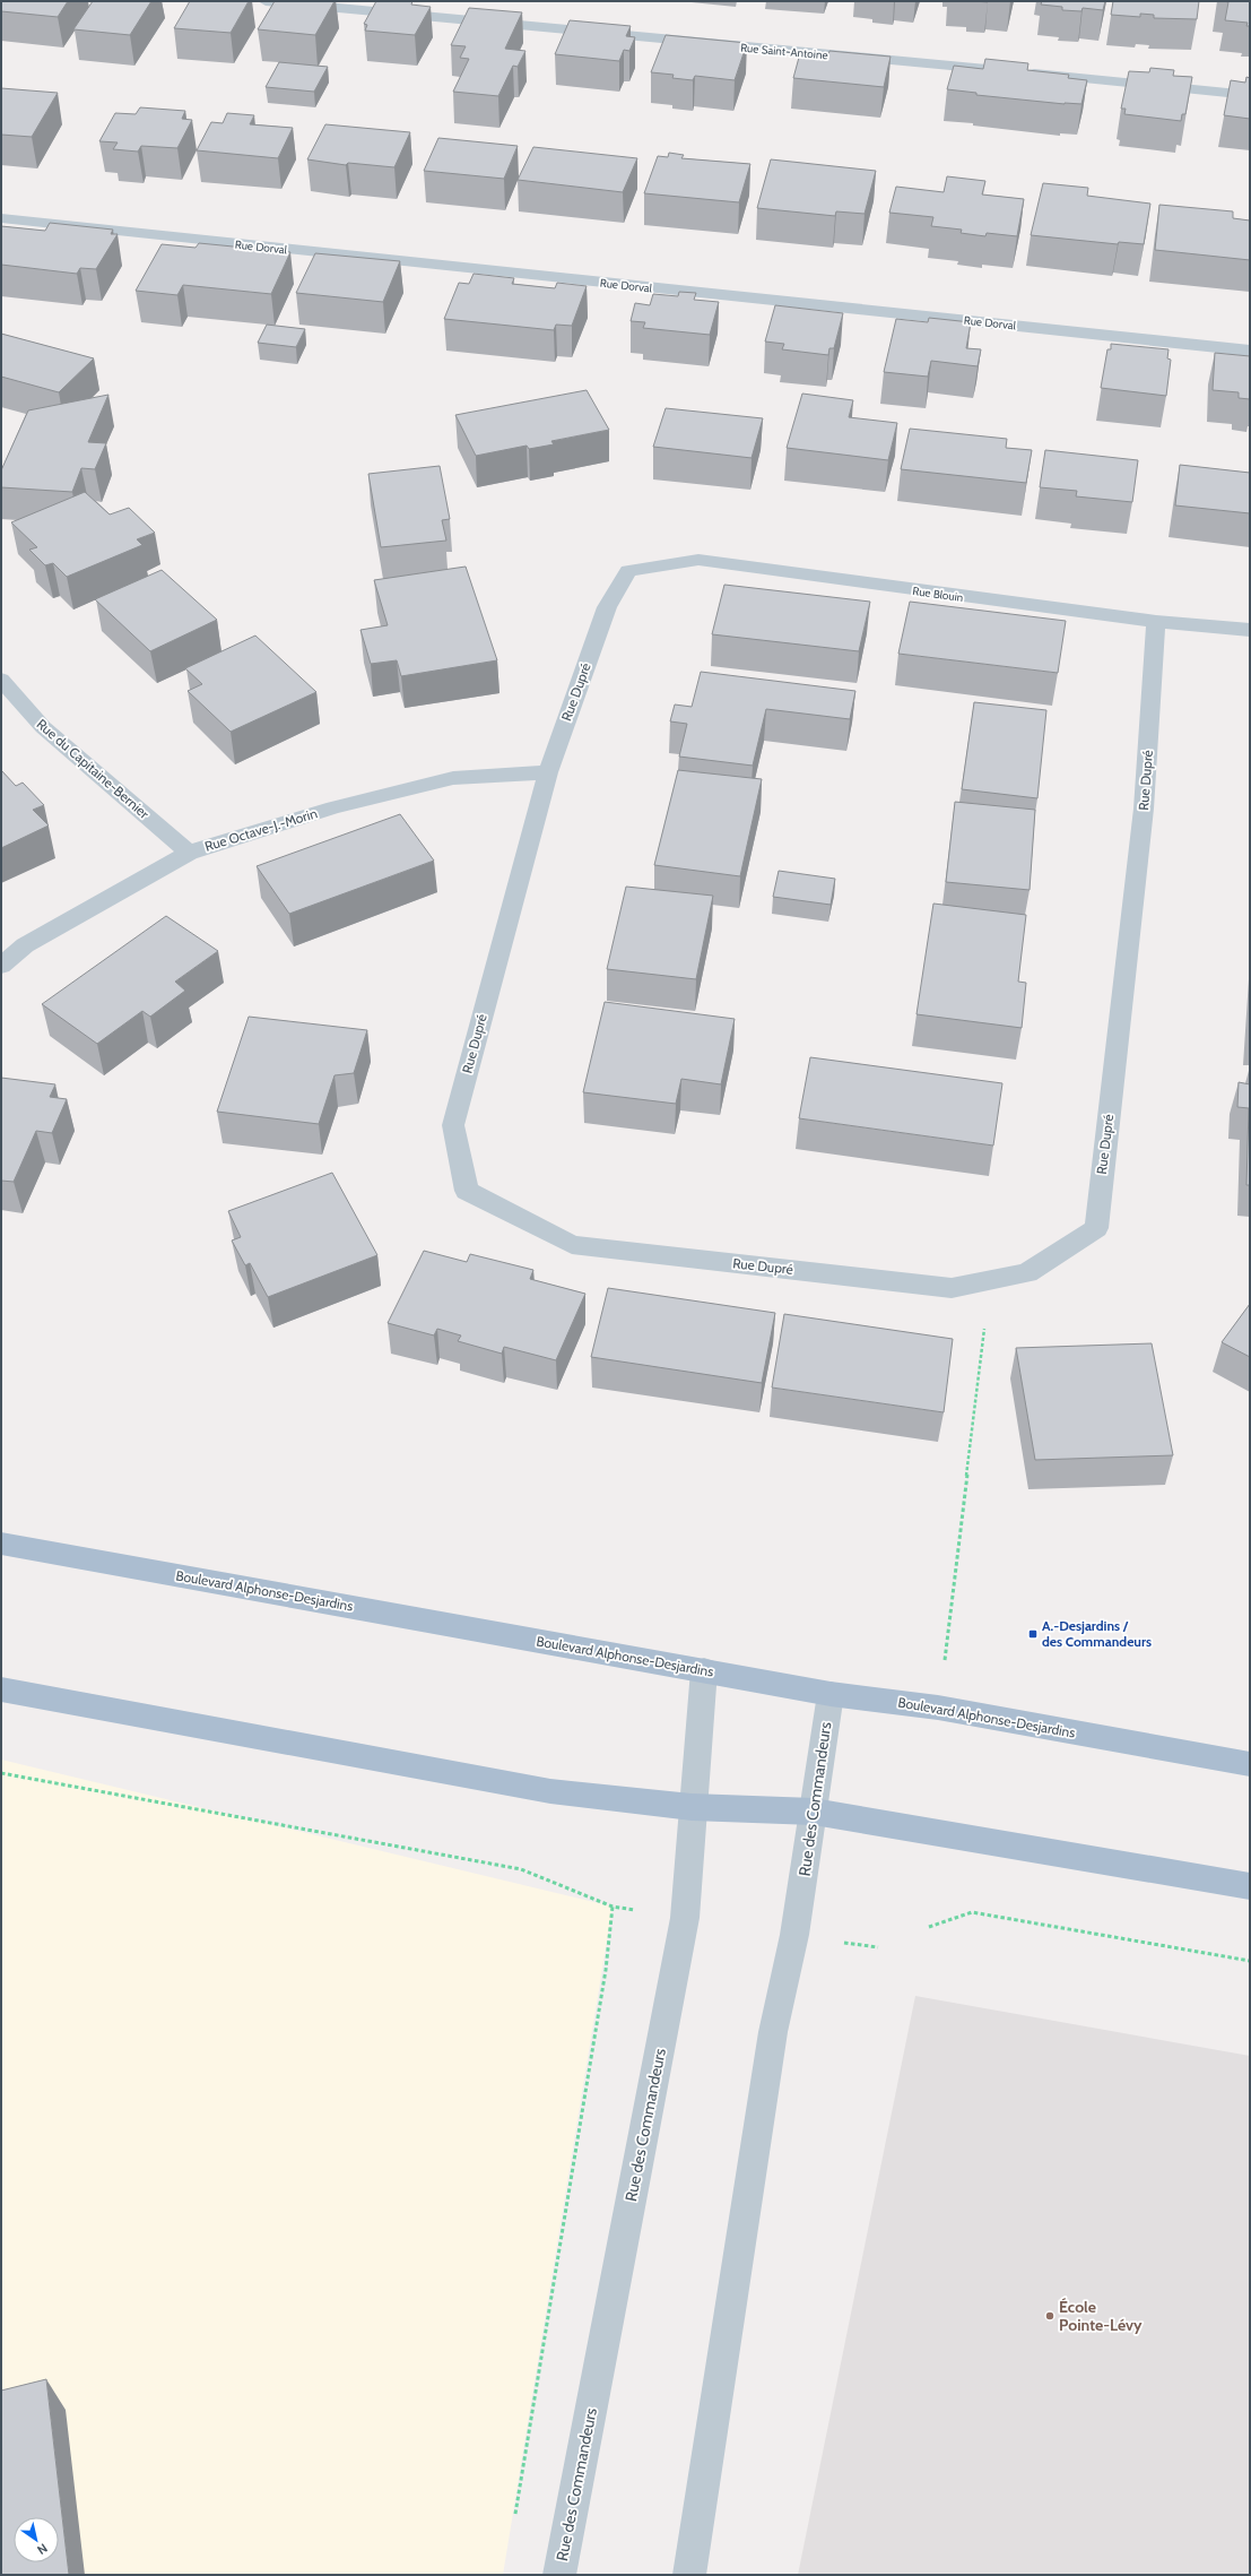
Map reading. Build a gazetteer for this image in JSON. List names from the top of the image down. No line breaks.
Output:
{"streets":{"main road":["Boulevard Alphonse-Desjardins"],"street":["Rue Saint-Antoine","Rue Dorval","Rue Blouin","Rue Dupré","Rue du Capitaine-Bernier","Rue Octave-J.-Morin","Rue des Commandeurs"]},"crossings":[["Rue Blouin","Rue Dupré"],["Rue Dupré","Rue Octave-J.-Morin"],["Rue du Capitaine-Bernier","Rue Octave-J.-Morin"],["Boulevard Alphonse-Desjardins","Rue des Commandeurs"]],"places":{"transit":["A.-Desjardins / des Commandeurs"],"other":["École Pointe-Lévy"]},"north":"bottom right"}
